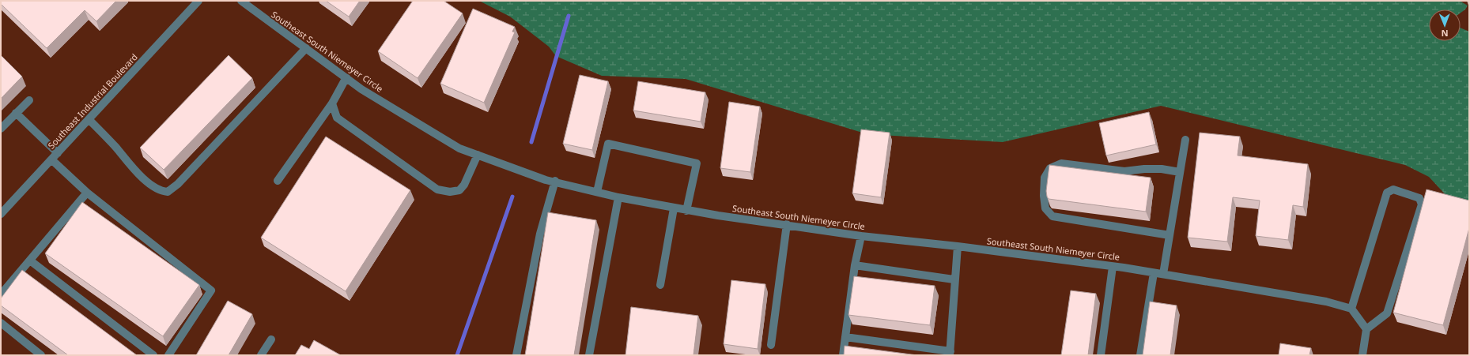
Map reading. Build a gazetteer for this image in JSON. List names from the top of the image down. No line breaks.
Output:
{"streets":{"street":["Southeast South Niemeyer Circle","Southeast Industrial Boulevard"]},"north":"bottom"}
